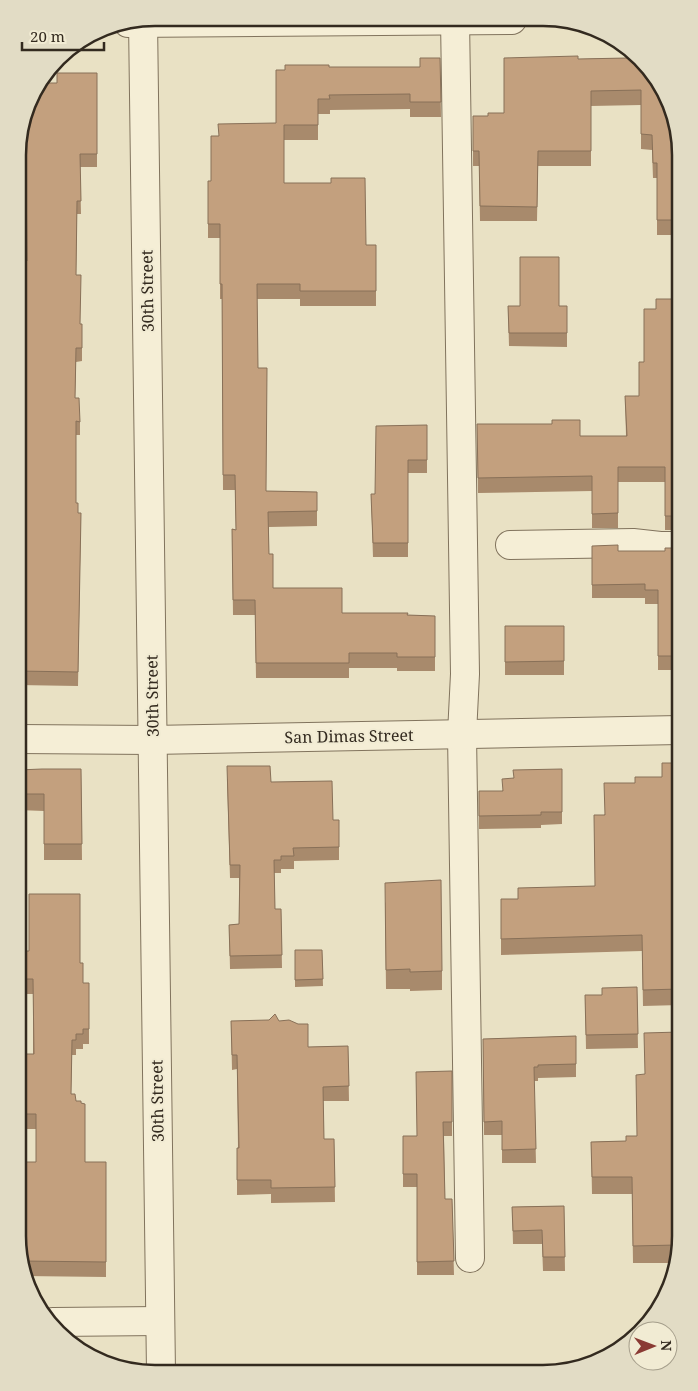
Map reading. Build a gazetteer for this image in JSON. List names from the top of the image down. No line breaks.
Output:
{"streets":{"street":["30th Street","San Dimas Street"]},"crossings":[["30th Street","San Dimas Street"]],"scale_bar":"20 m","north":"right"}
